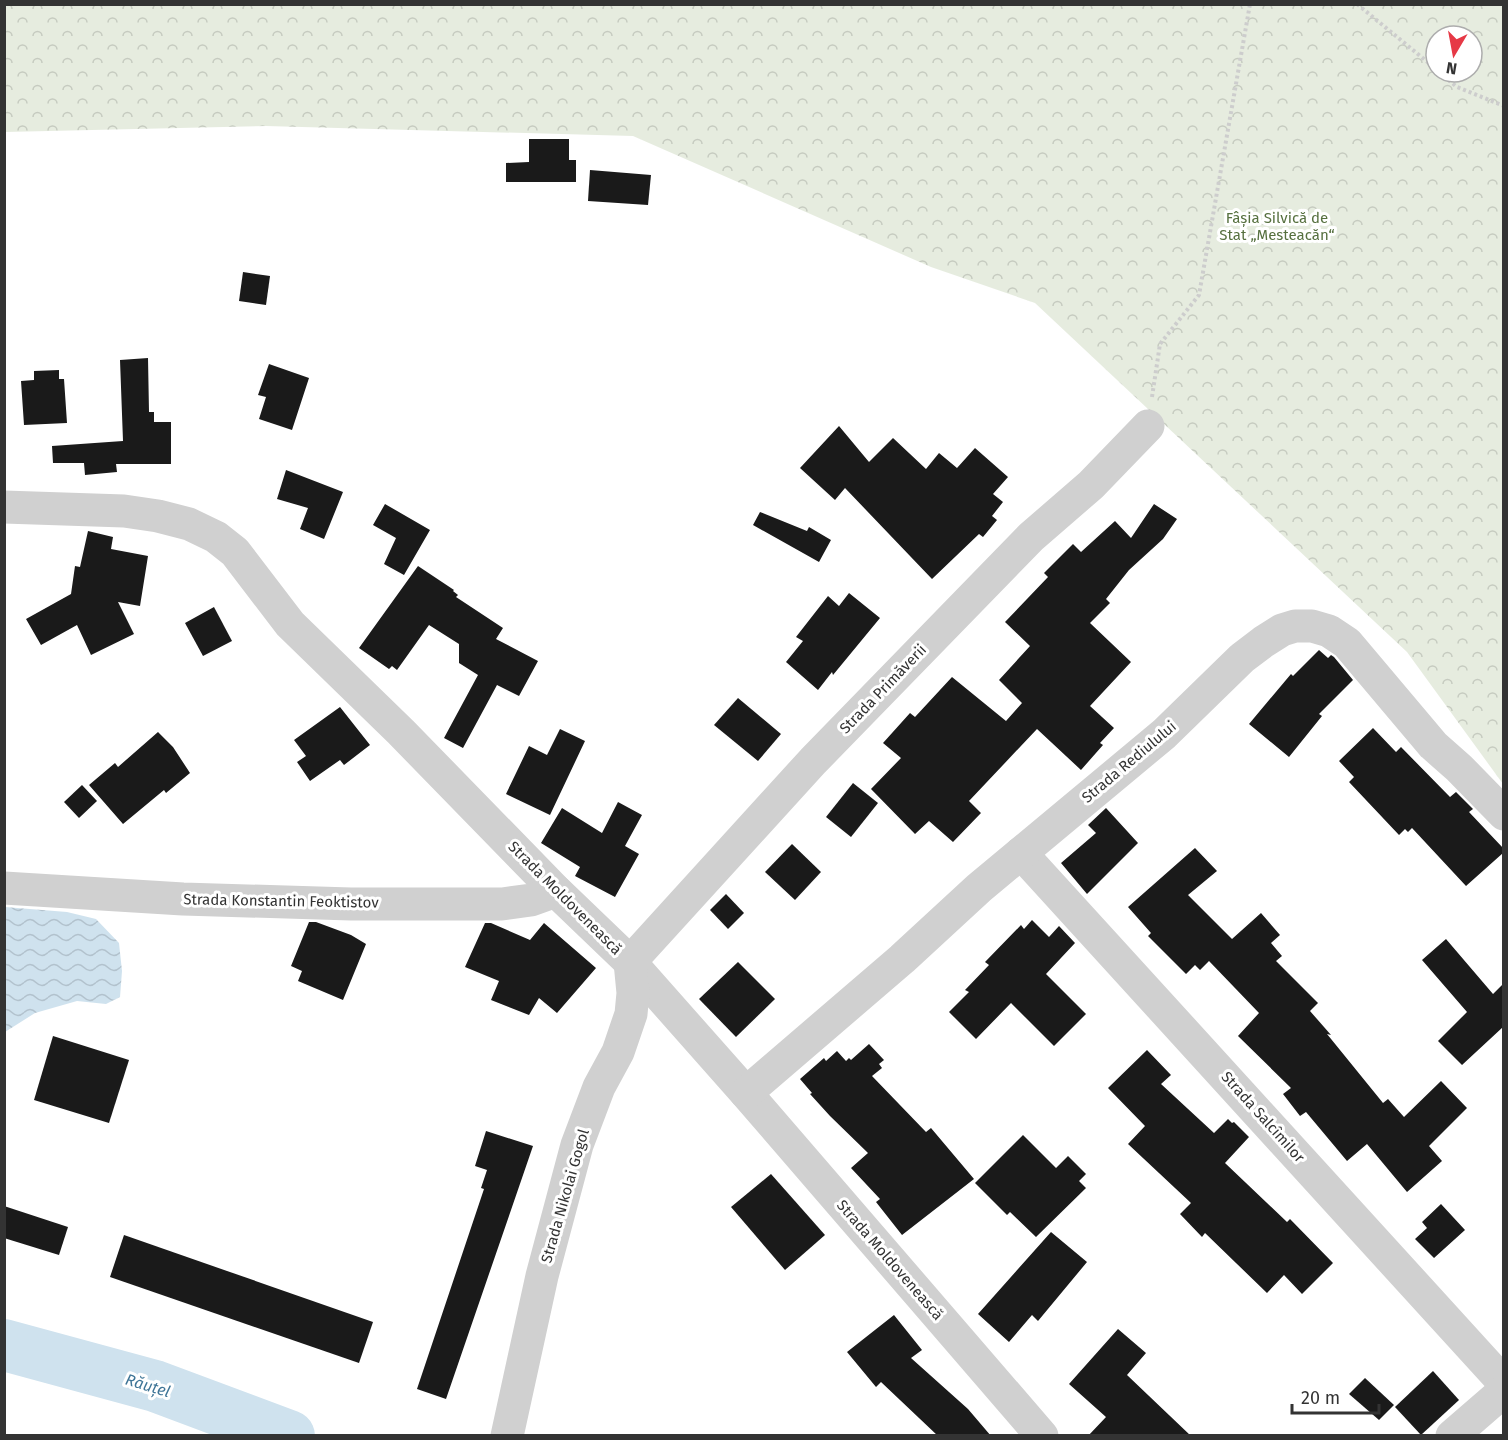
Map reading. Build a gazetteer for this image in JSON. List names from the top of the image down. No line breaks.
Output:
{"streets":{"street":["Strada Primăverii","Strada Rediulului","Strada Moldovenească","Strada Konstantin Feoktistov","Strada Salcîmilor","Strada Nikolai Gogol"]},"crossings":[["Strada Primăverii","Strada Moldovenească"],["Strada Primăverii","Strada Nikolai Gogol"],["Strada Rediulului","Strada Moldovenească"],["Strada Rediulului","Strada Salcîmilor"],["Strada Moldovenească","Strada Konstantin Feoktistov"],["Strada Moldovenească","Strada Nikolai Gogol"]],"water":["Răuțel"],"parks":["Fâșia Silvică de Stat „Mesteacăn“"],"scale_bar":"20 m","north":"bottom"}
